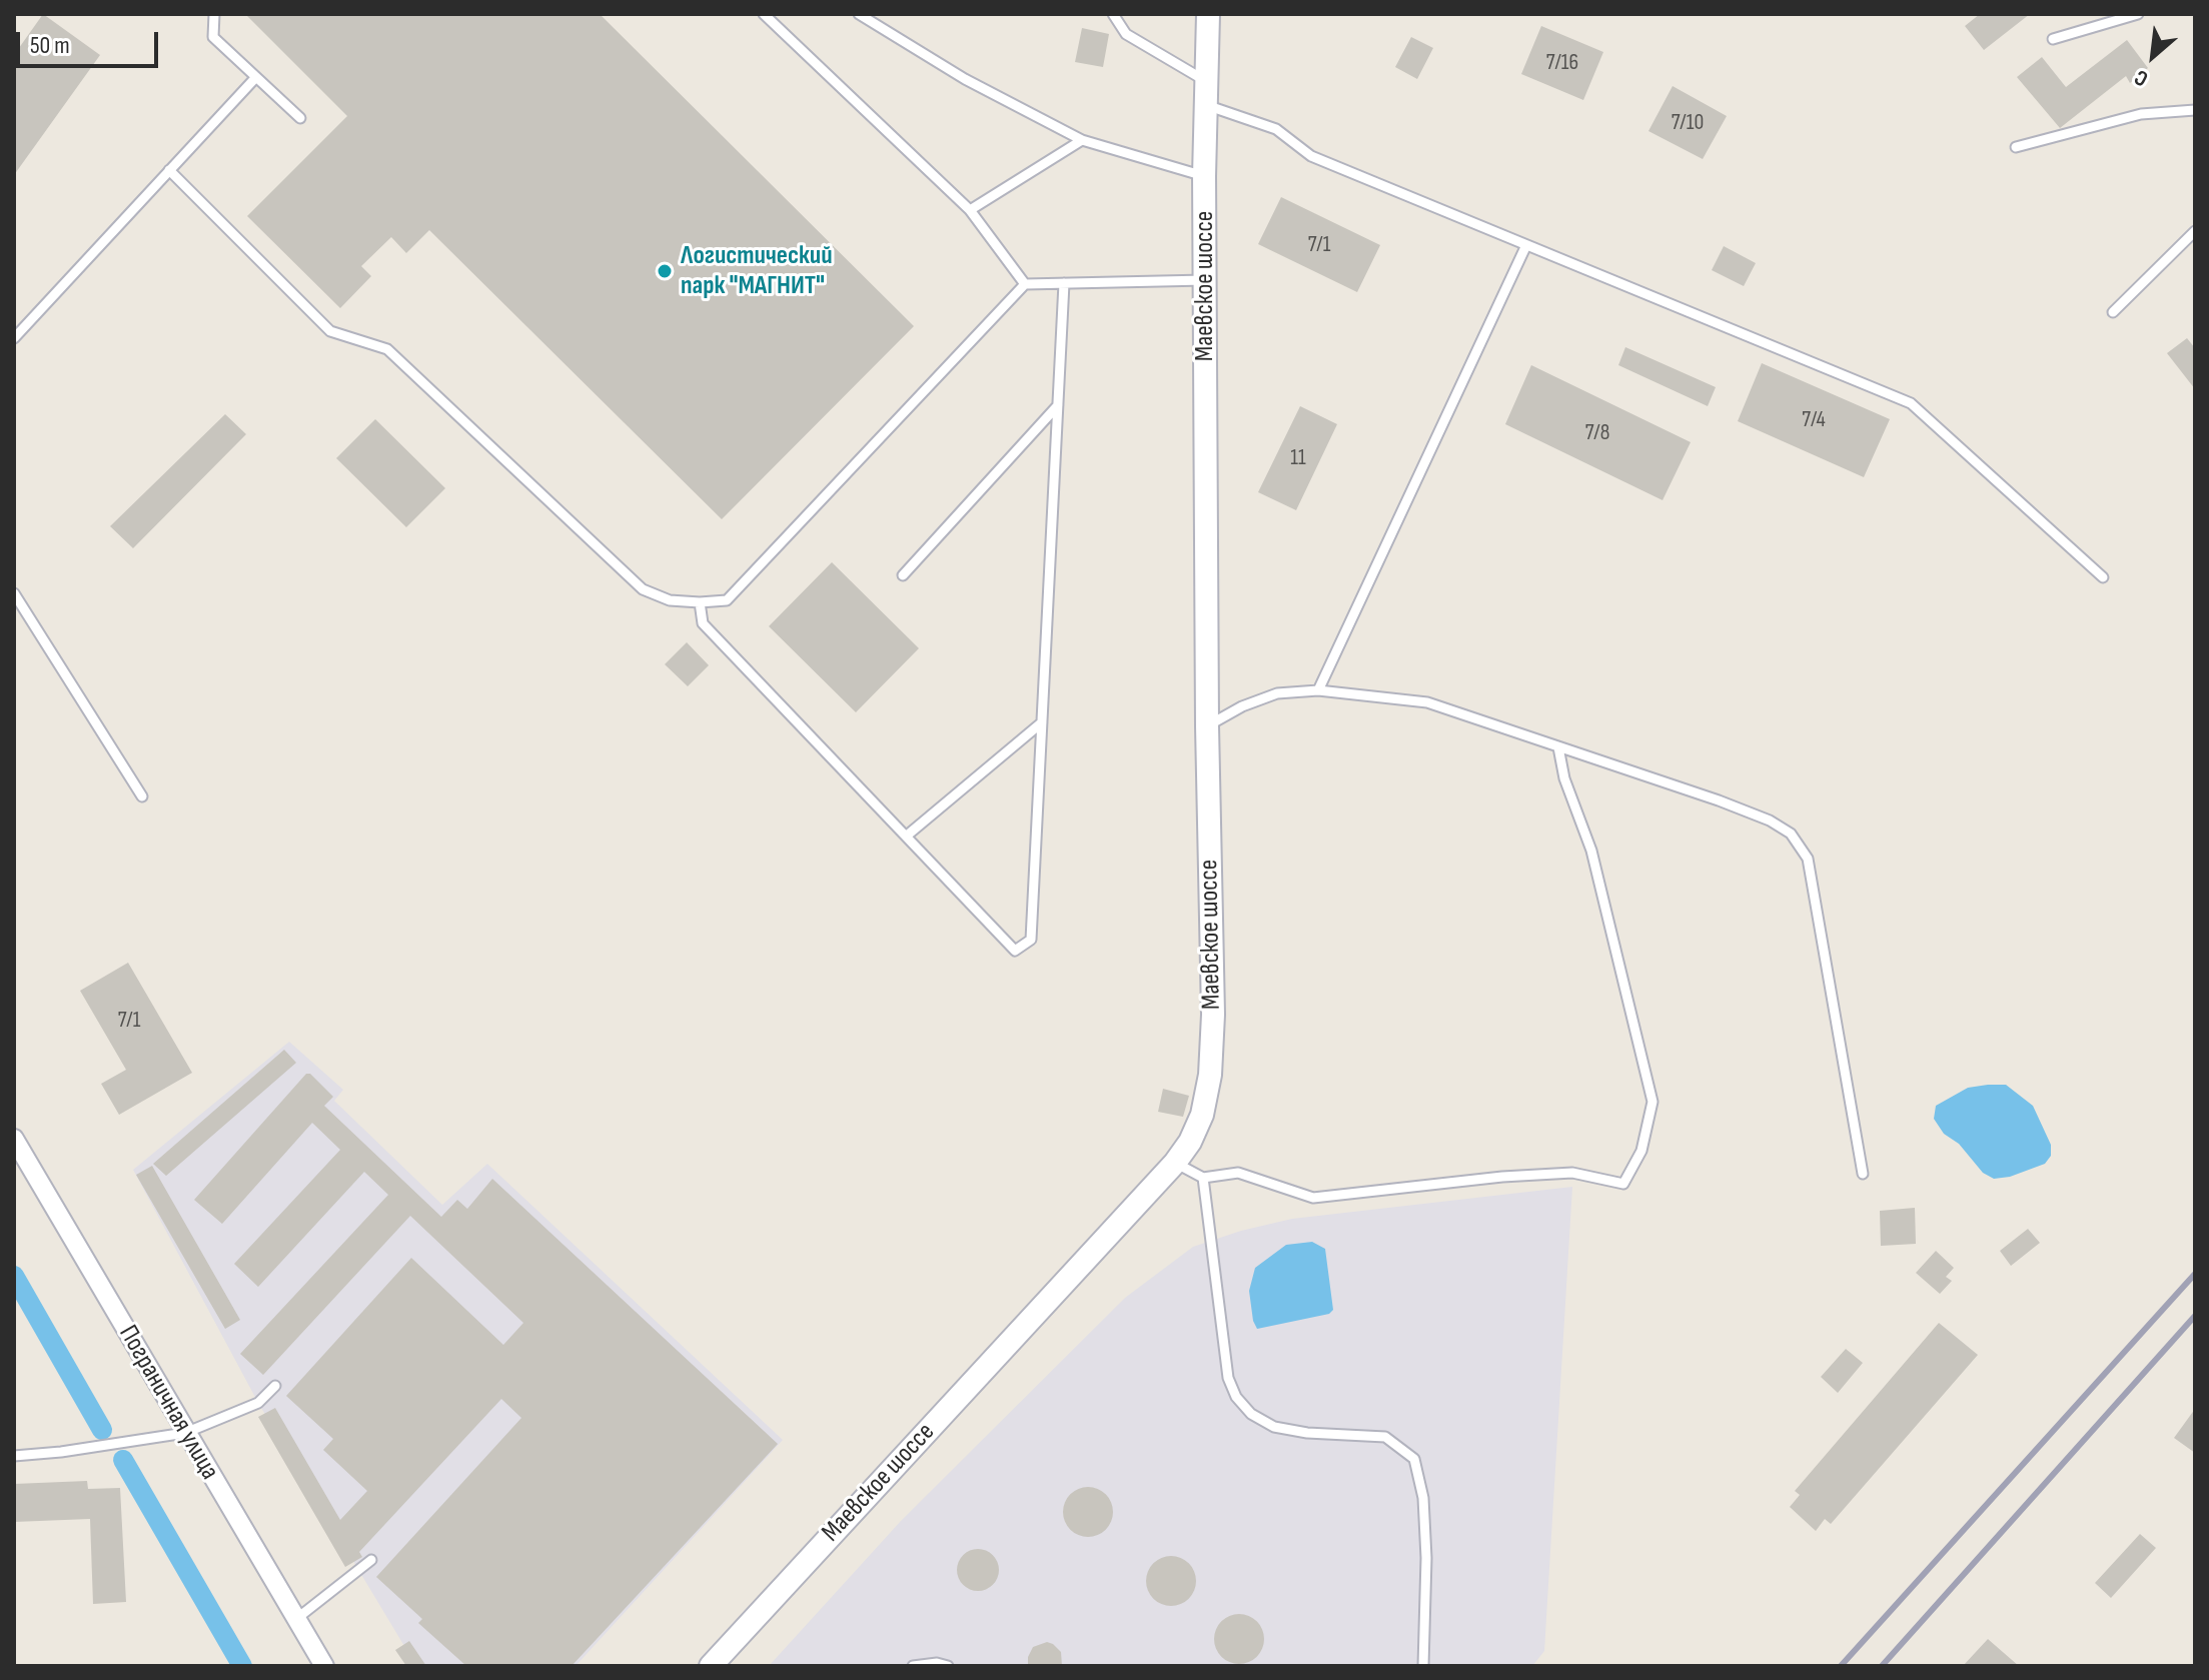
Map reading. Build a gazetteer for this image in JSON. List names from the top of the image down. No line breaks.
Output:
{"streets":{"street":["Маевское шоссе","Пограничная улица"]},"places":["Логистический парк \"МАГНИТ\""],"house_numbers":["7/16","7/10","7/1","7/4","7/8","11","7/1"],"scale_bar":"50 m","north":"bottom left"}
